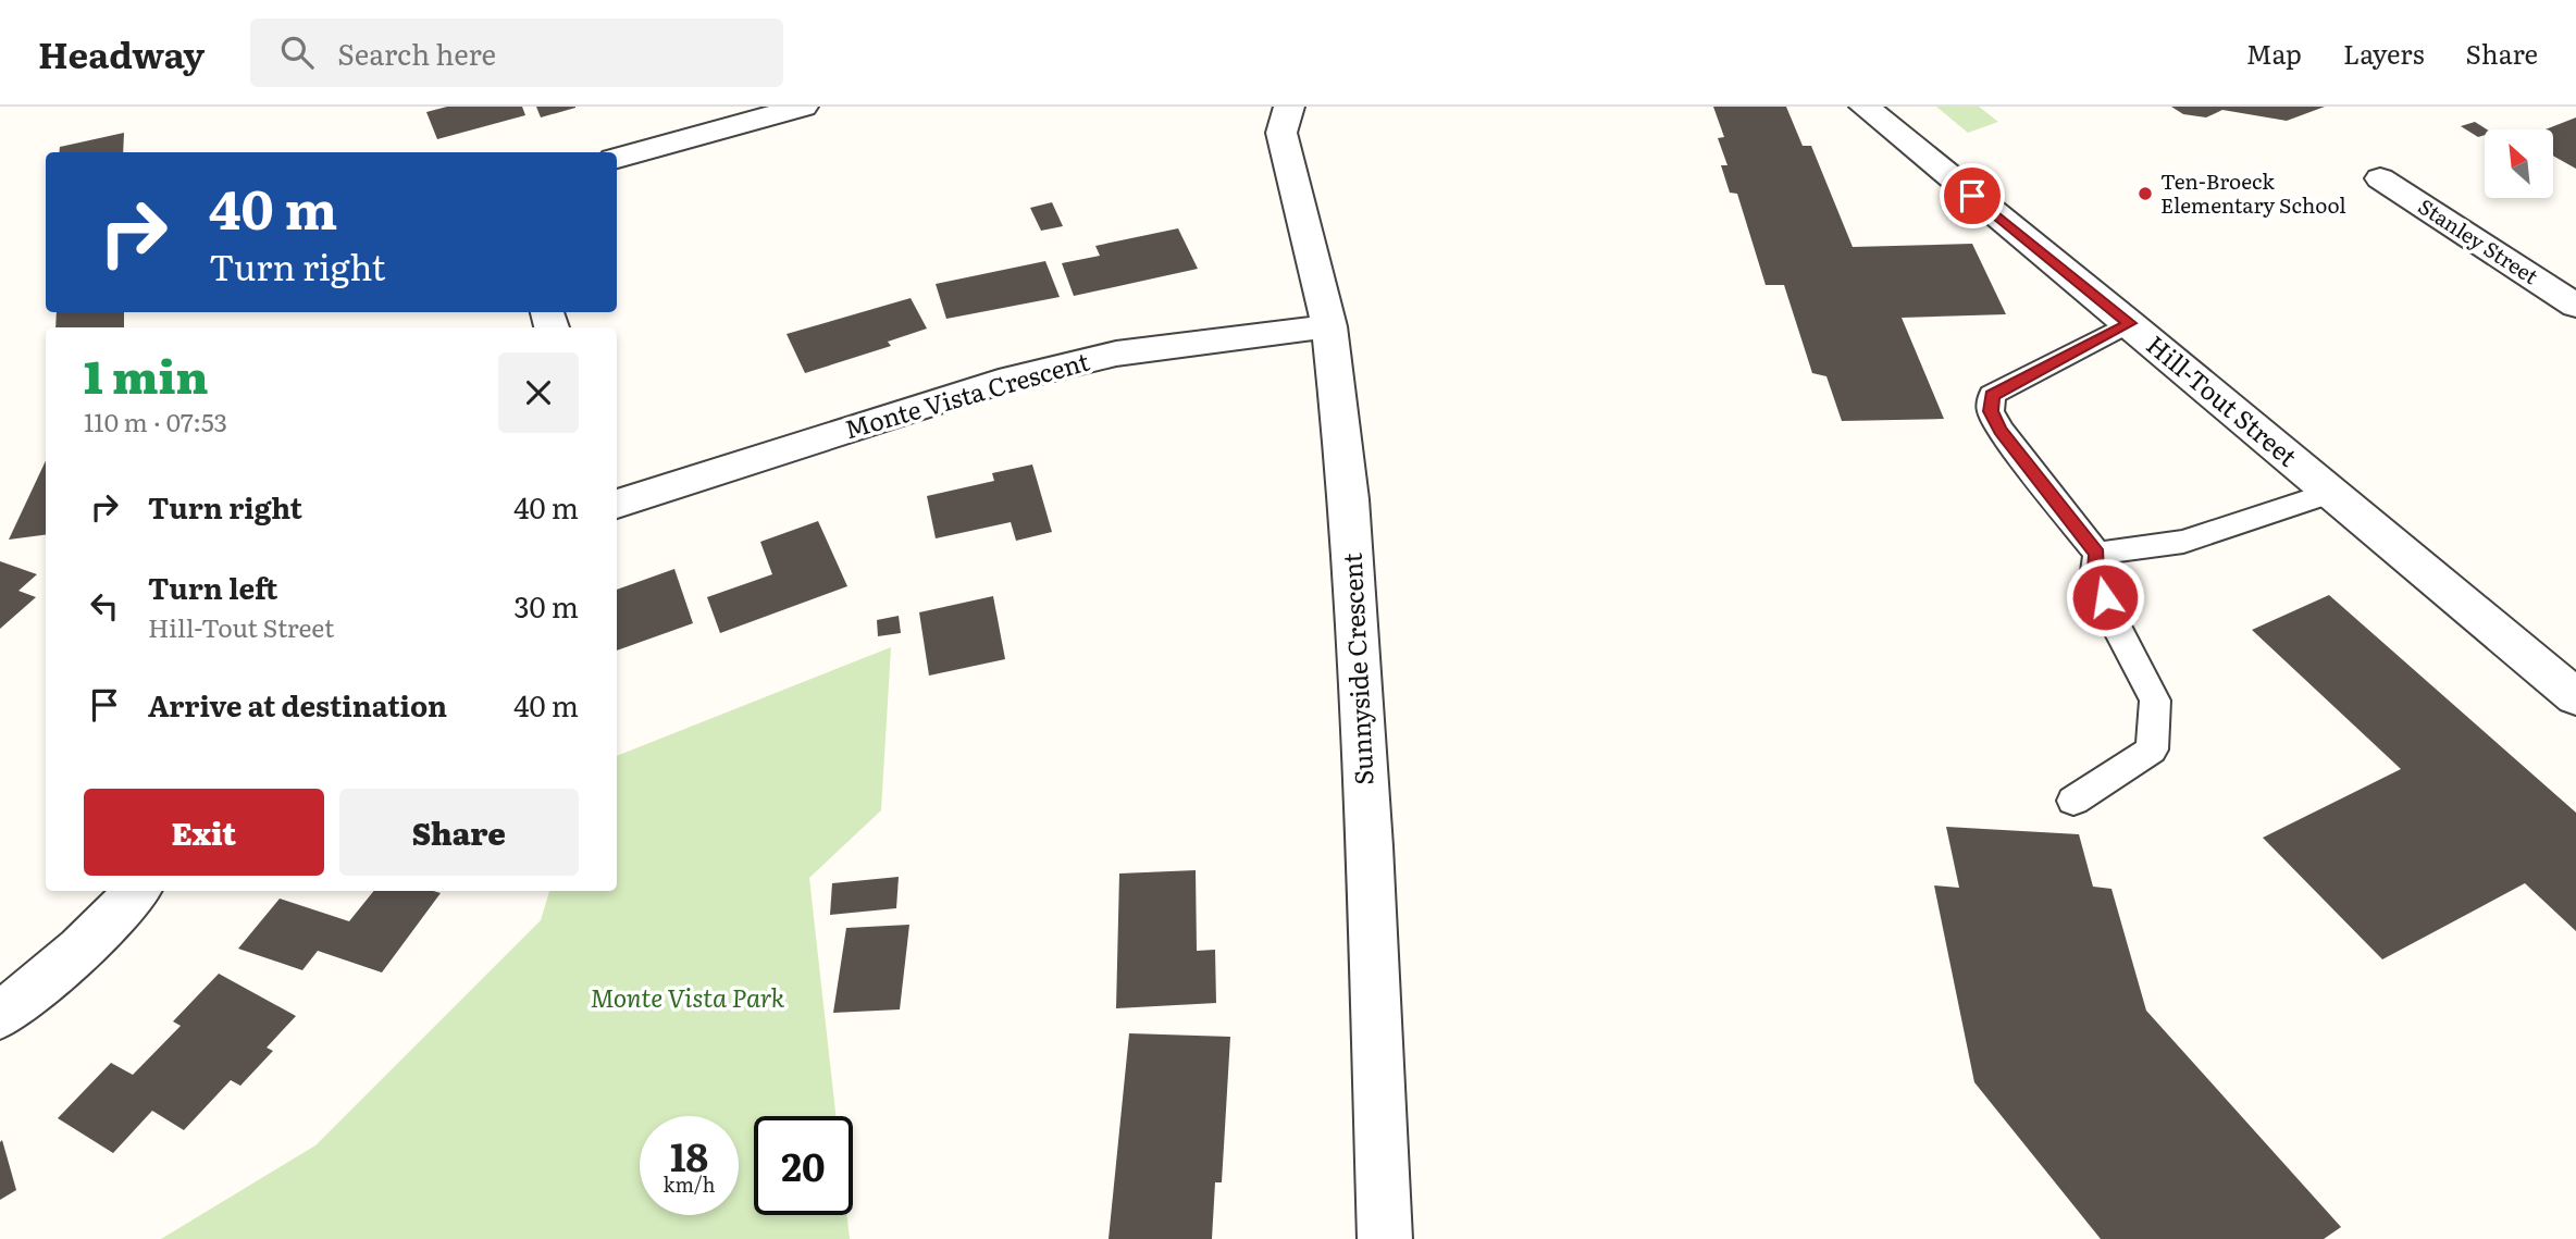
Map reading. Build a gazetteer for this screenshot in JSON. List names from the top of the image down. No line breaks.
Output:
{"streets":{"street":["Stanley Street","Monte Vista Crescent","Hill-Tout Street","Sunnyside Crescent"]},"crossings":[["Monte Vista Crescent","Sunnyside Crescent"]],"parks":["Monte Vista Park"],"places":["Ten-Broeck Elementary School"],"north":"top left","page":{"header":"Headway","search":"Search here","nav":["Map","Layers","Share"],"turn":["40 m","Turn right"],"heading":["1 min","110 m · 07:53"],"list":[{"name":"Turn right","value":"40 m"},{"name":"Turn left","note":"Hill-Tout Street","value":"30 m"},{"name":"Arrive at destination","value":"40 m"}],"buttons":["Exit","Share"],"speed":"18 km/h","limit":"20"}}
